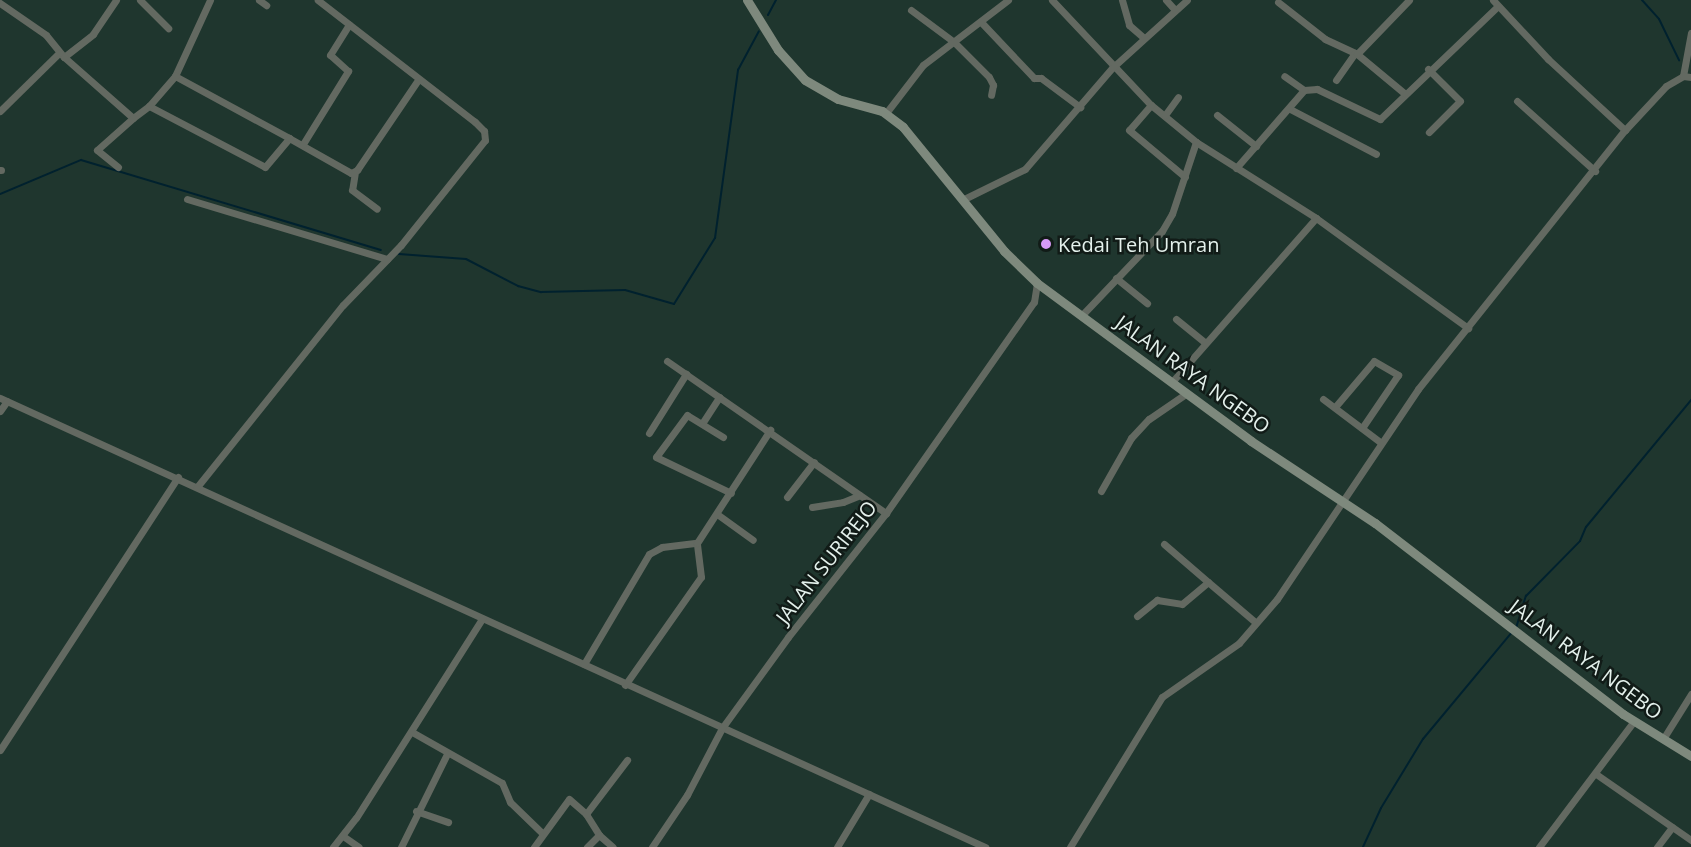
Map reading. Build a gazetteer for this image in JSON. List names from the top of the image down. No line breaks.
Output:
{"streets":{"street":["JALAN RAYA NGEBO","JALAN SURIREJO"]},"crossings":[["JALAN RAYA NGEBO","JALAN SURIREJO"]],"places":["Kedai Teh Umran"]}
